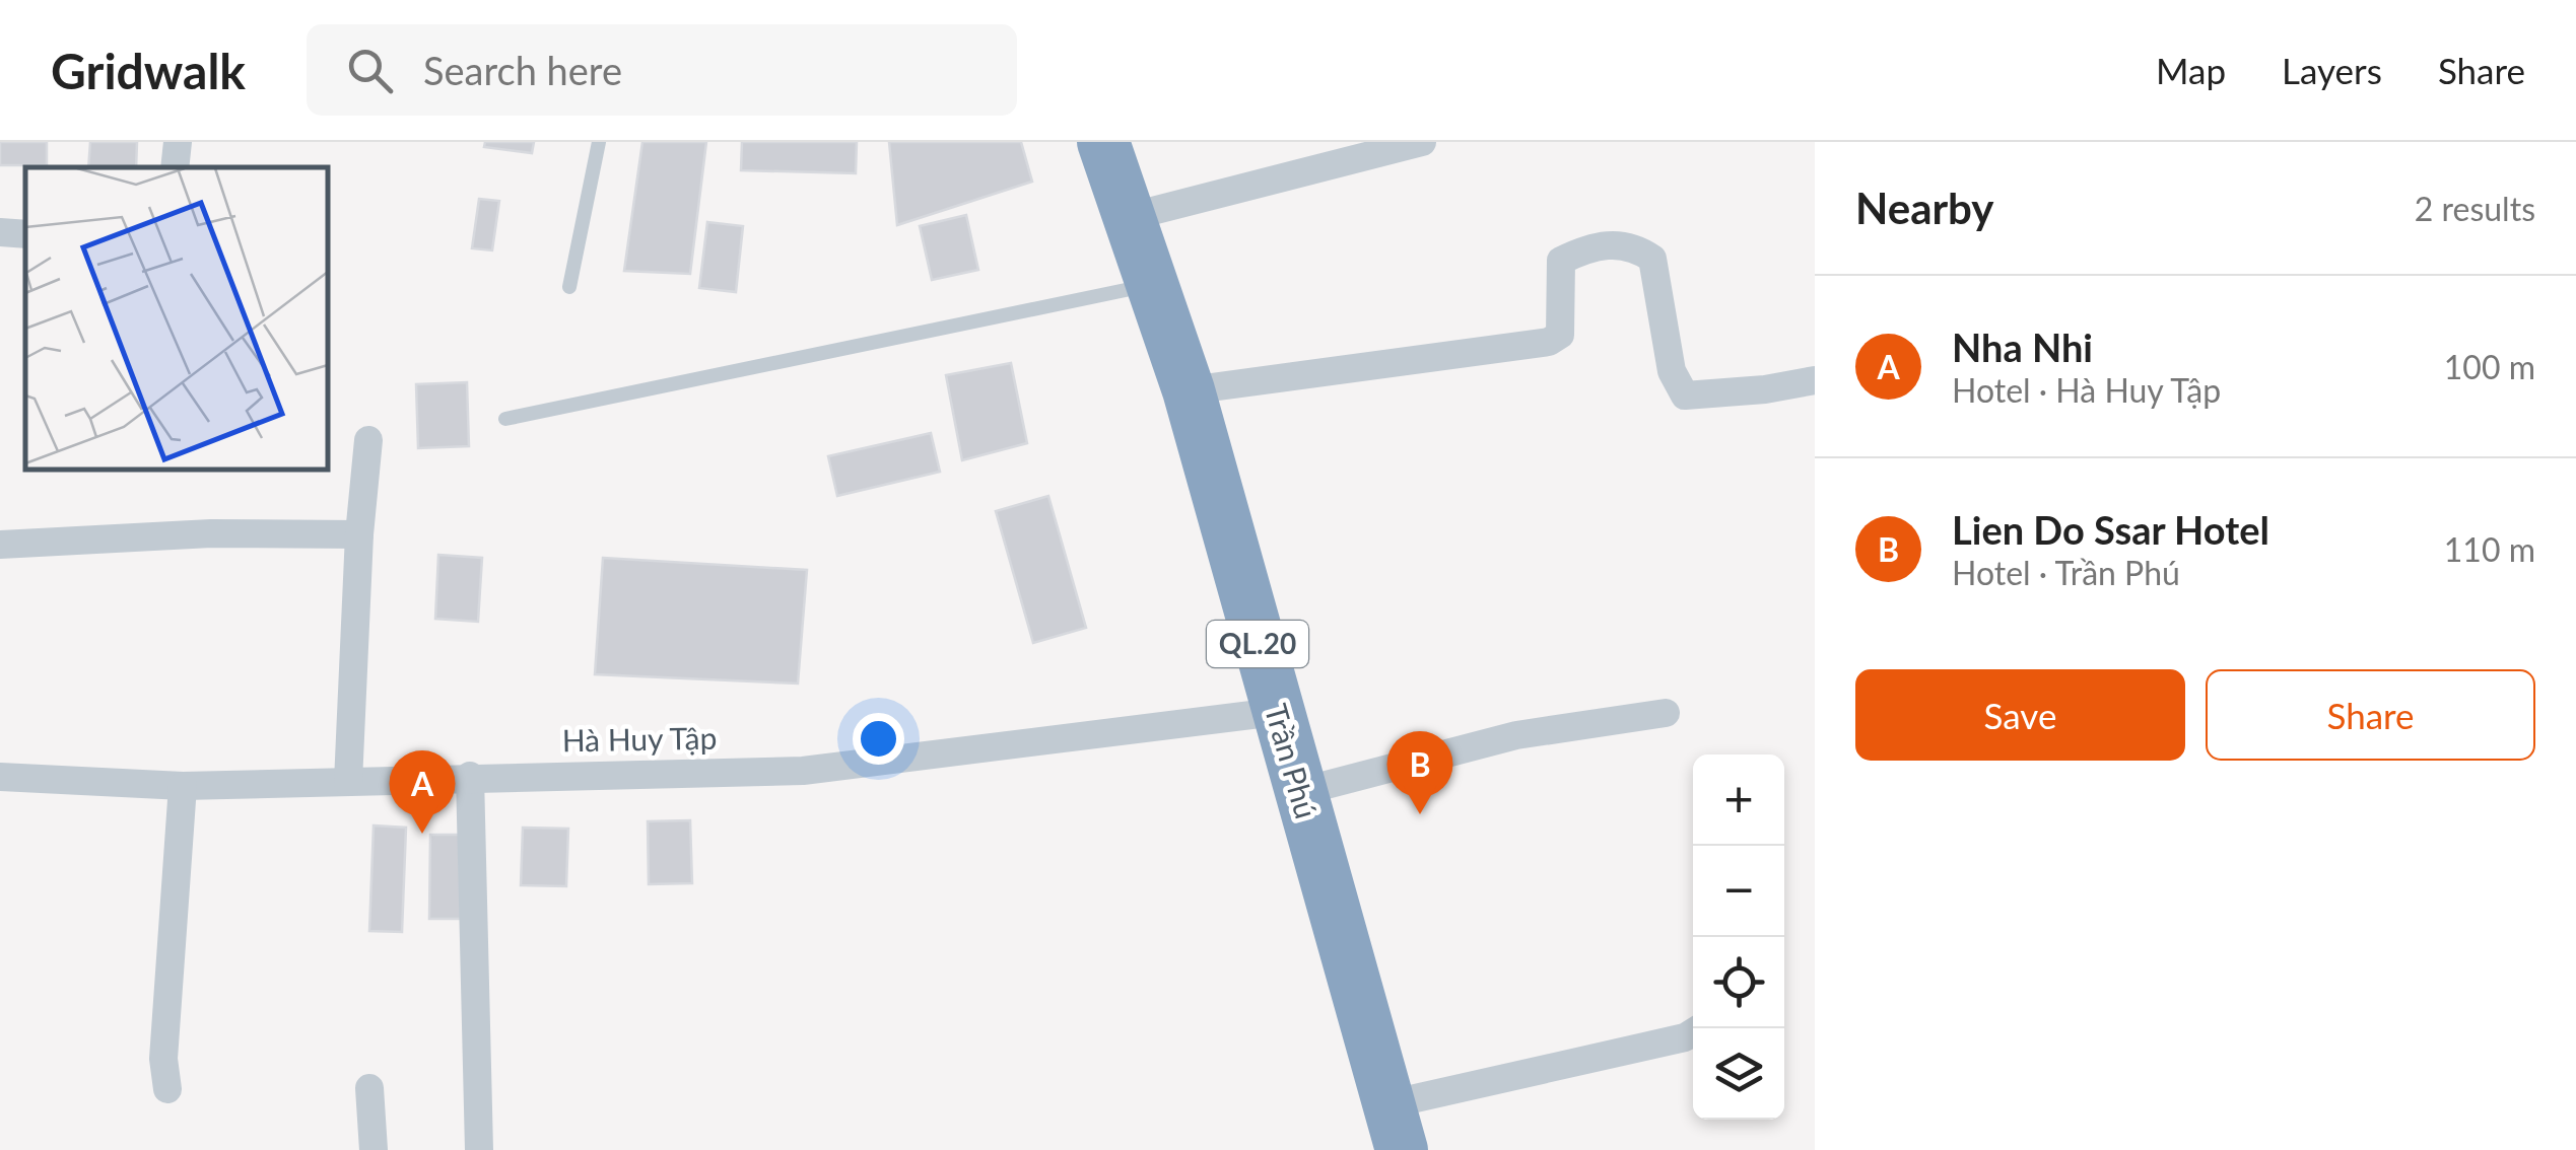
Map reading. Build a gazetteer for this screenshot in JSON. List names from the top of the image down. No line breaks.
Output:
{"streets":{"highway":["QL.20","Trần Phú"],"street":["Hà Huy Tập"]},"crossings":[["Hà Huy Tập","Trần Phú"]],"page":{"header":"Gridwalk","search":"Search here","nav":["Map","Layers","Share"],"heading":["Nearby","2 results"],"list":[{"mark":"A","name":"Nha Nhi","note":"Hotel · Hà Huy Tập","value":"100 m"},{"mark":"B","name":"Lien Do Ssar Hotel","note":"Hotel · Trần Phú","value":"110 m"}],"buttons":["Save","Share"],"pins":["B","A"],"map_buttons":["+","−"]}}
